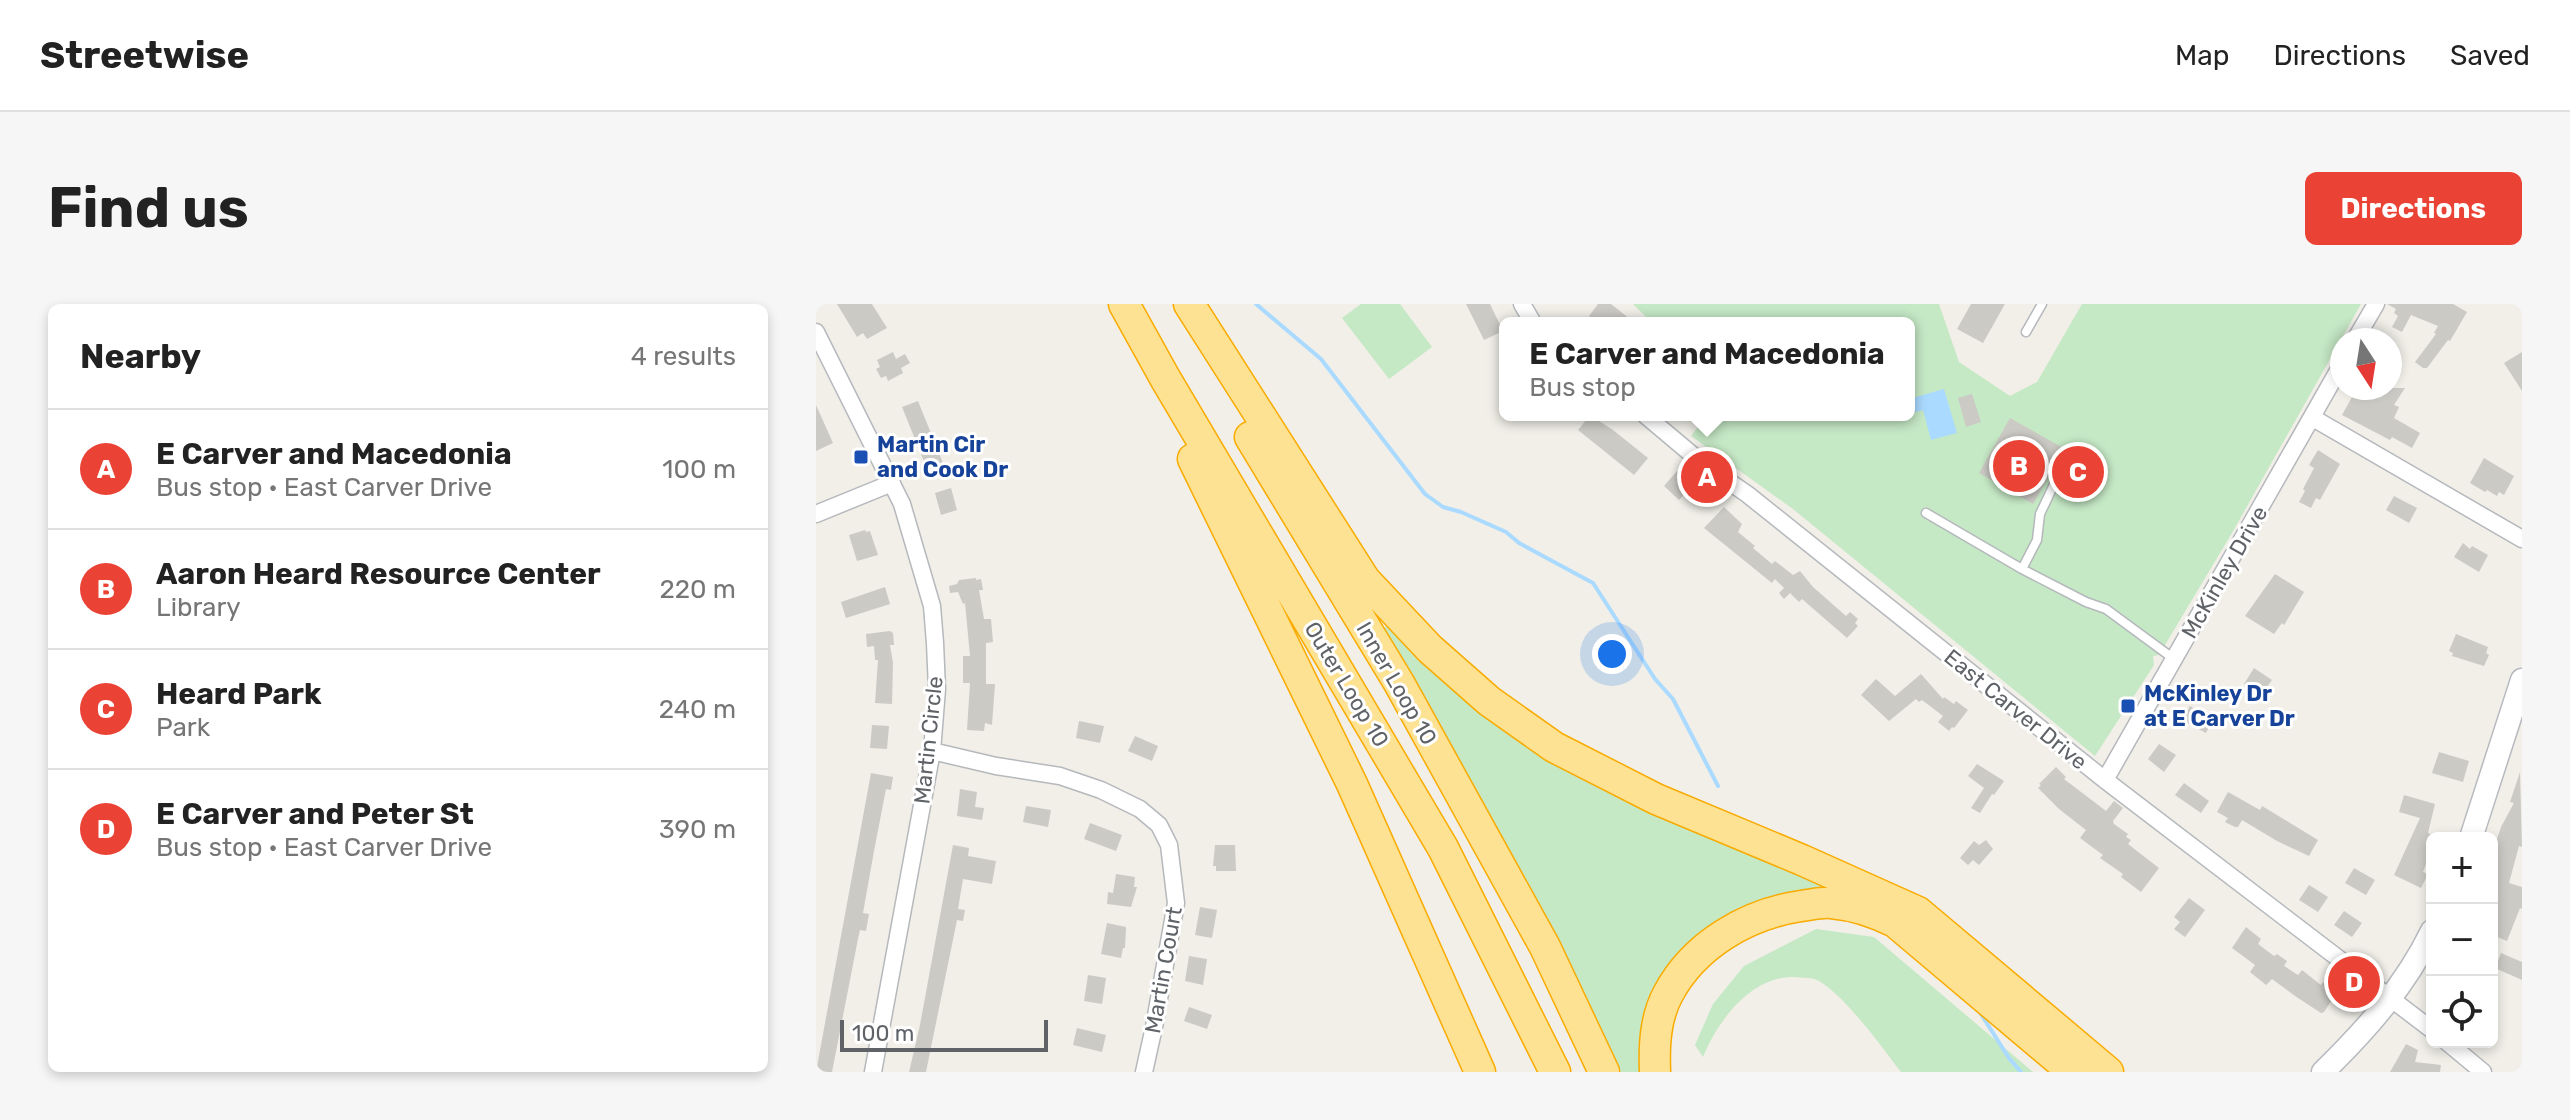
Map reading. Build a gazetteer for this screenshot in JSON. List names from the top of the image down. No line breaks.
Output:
{"streets":{"highway":["Inner Loop 10","Outer Loop 10"],"street":["McKinley Drive","East Carver Drive","Martin Circle","Martin Court"]},"crossings":[["McKinley Drive","East Carver Drive"],["Martin Circle","Martin Court"]],"places":{"transit":["Martin Cir and Cook Dr","McKinley Dr at E Carver Dr"]},"scale_bar":"100 m","north":"bottom","page":{"header":"Streetwise","nav":["Map","Directions","Saved"],"buttons":"Directions","title":"Find us","heading":["Nearby","4 results"],"popup":["E Carver and Macedonia","Bus stop"],"list":[{"mark":"A","name":"E Carver and Macedonia","note":"Bus stop · East Carver Drive","value":"100 m"},{"mark":"B","name":"Aaron Heard Resource Center","note":"Library","value":"220 m"},{"mark":"C","name":"Heard Park","note":"Park","value":"240 m"},{"mark":"D","name":"E Carver and Peter St","note":"Bus stop · East Carver Drive","value":"390 m"}],"pins":["B","C","A","D"],"map_buttons":["+","−"],"scale":"100 m"}}
